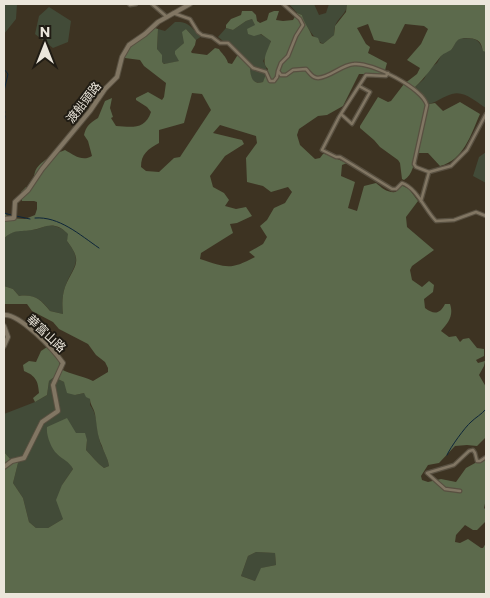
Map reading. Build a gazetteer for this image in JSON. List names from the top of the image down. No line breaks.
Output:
{"streets":{"street":["渡船頭路","華富山路"]},"north":"top"}
